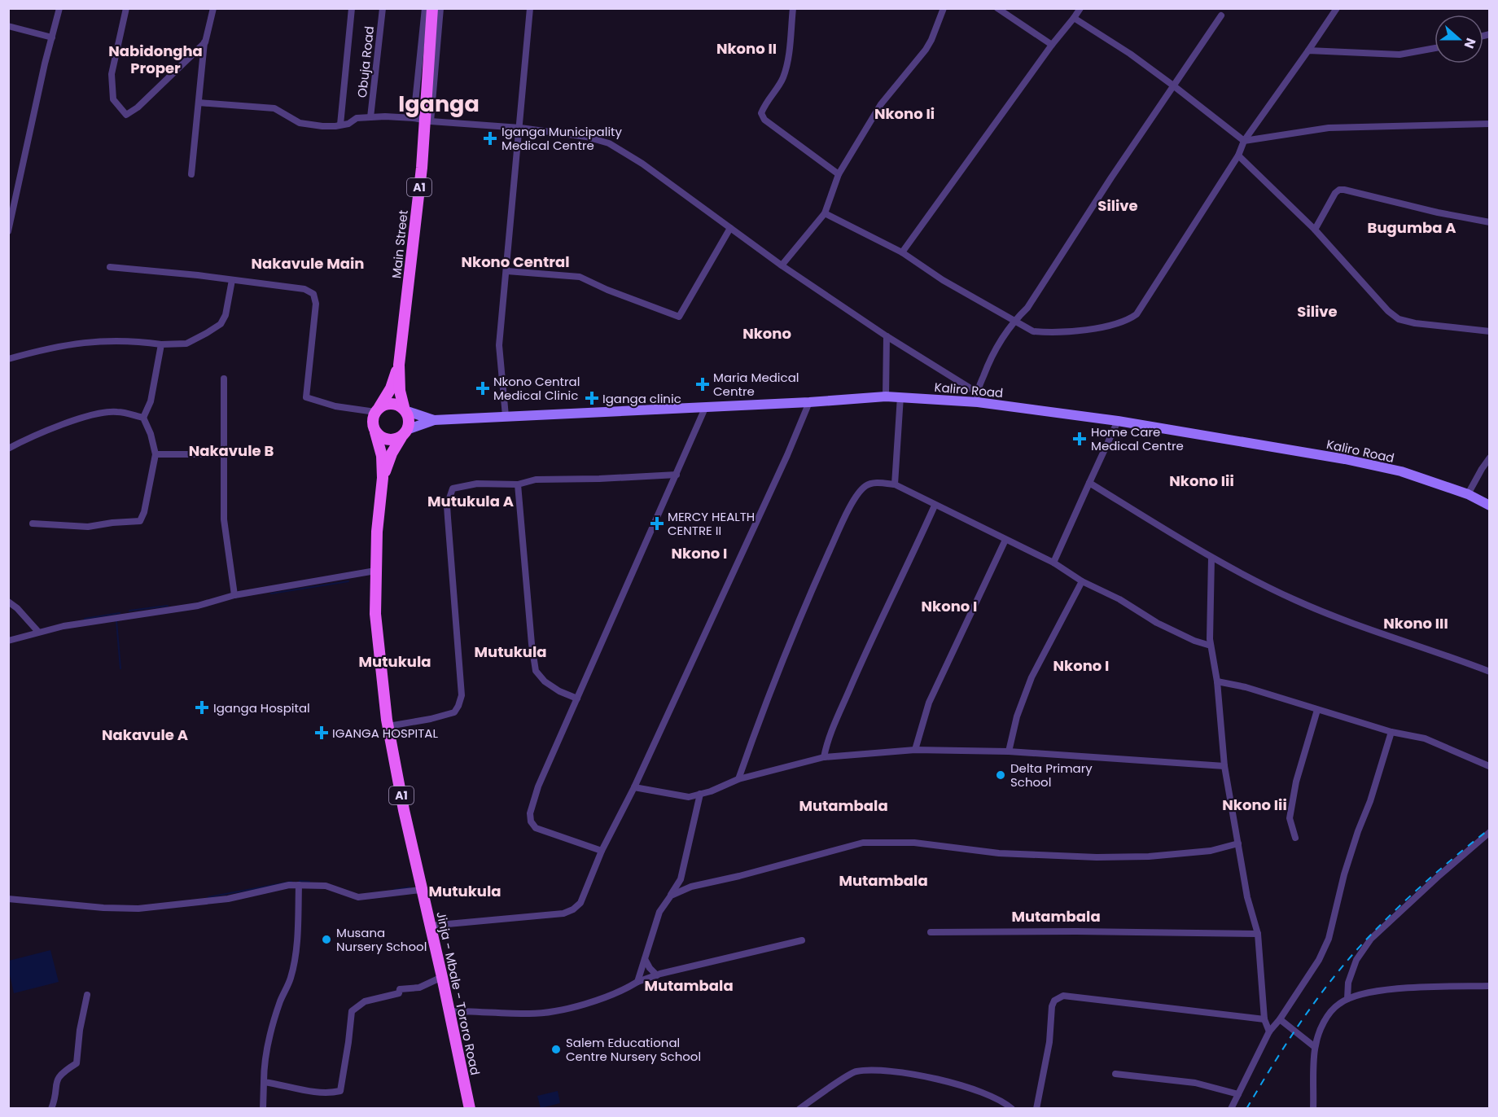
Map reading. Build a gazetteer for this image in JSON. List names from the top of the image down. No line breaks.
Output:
{"streets":{"main road":["A1","Main Street","Kaliro Road","Jinja - Mbale - Tororo Road"],"street":["Obuja Road"]},"crossings":[["A1","Main Street"],["A1","Kaliro Road"],["A1","Jinja - Mbale - Tororo Road"],["Kaliro Road","Jinja - Mbale - Tororo Road"]],"districts":["Nkono II","Nabidongha Proper","Iganga","Nkono Ii","Silive","Bugumba A","Nkono Central","Nakavule Main","Silive","Nkono","Nakavule B","Nkono Iii","Mutukula A","Nkono I","Nkono I","Nkono III","Mutukula","Mutukula","Nkono I","Nakavule A","Nkono Iii","Mutambala","Mutambala","Mutukula","Mutambala","Mutambala"],"places":{"health":["Iganga Municipality Medical Centre","Maria Medical Centre","Nkono Central Medical Clinic","Iganga clinic","Home Care Medical Centre","MERCY HEALTH CENTRE II","Iganga Hospital","IGANGA HOSPITAL"],"other":["Delta Primary School","Musana Nursery School","Salem Educational Centre Nursery School"]},"north":"right"}
